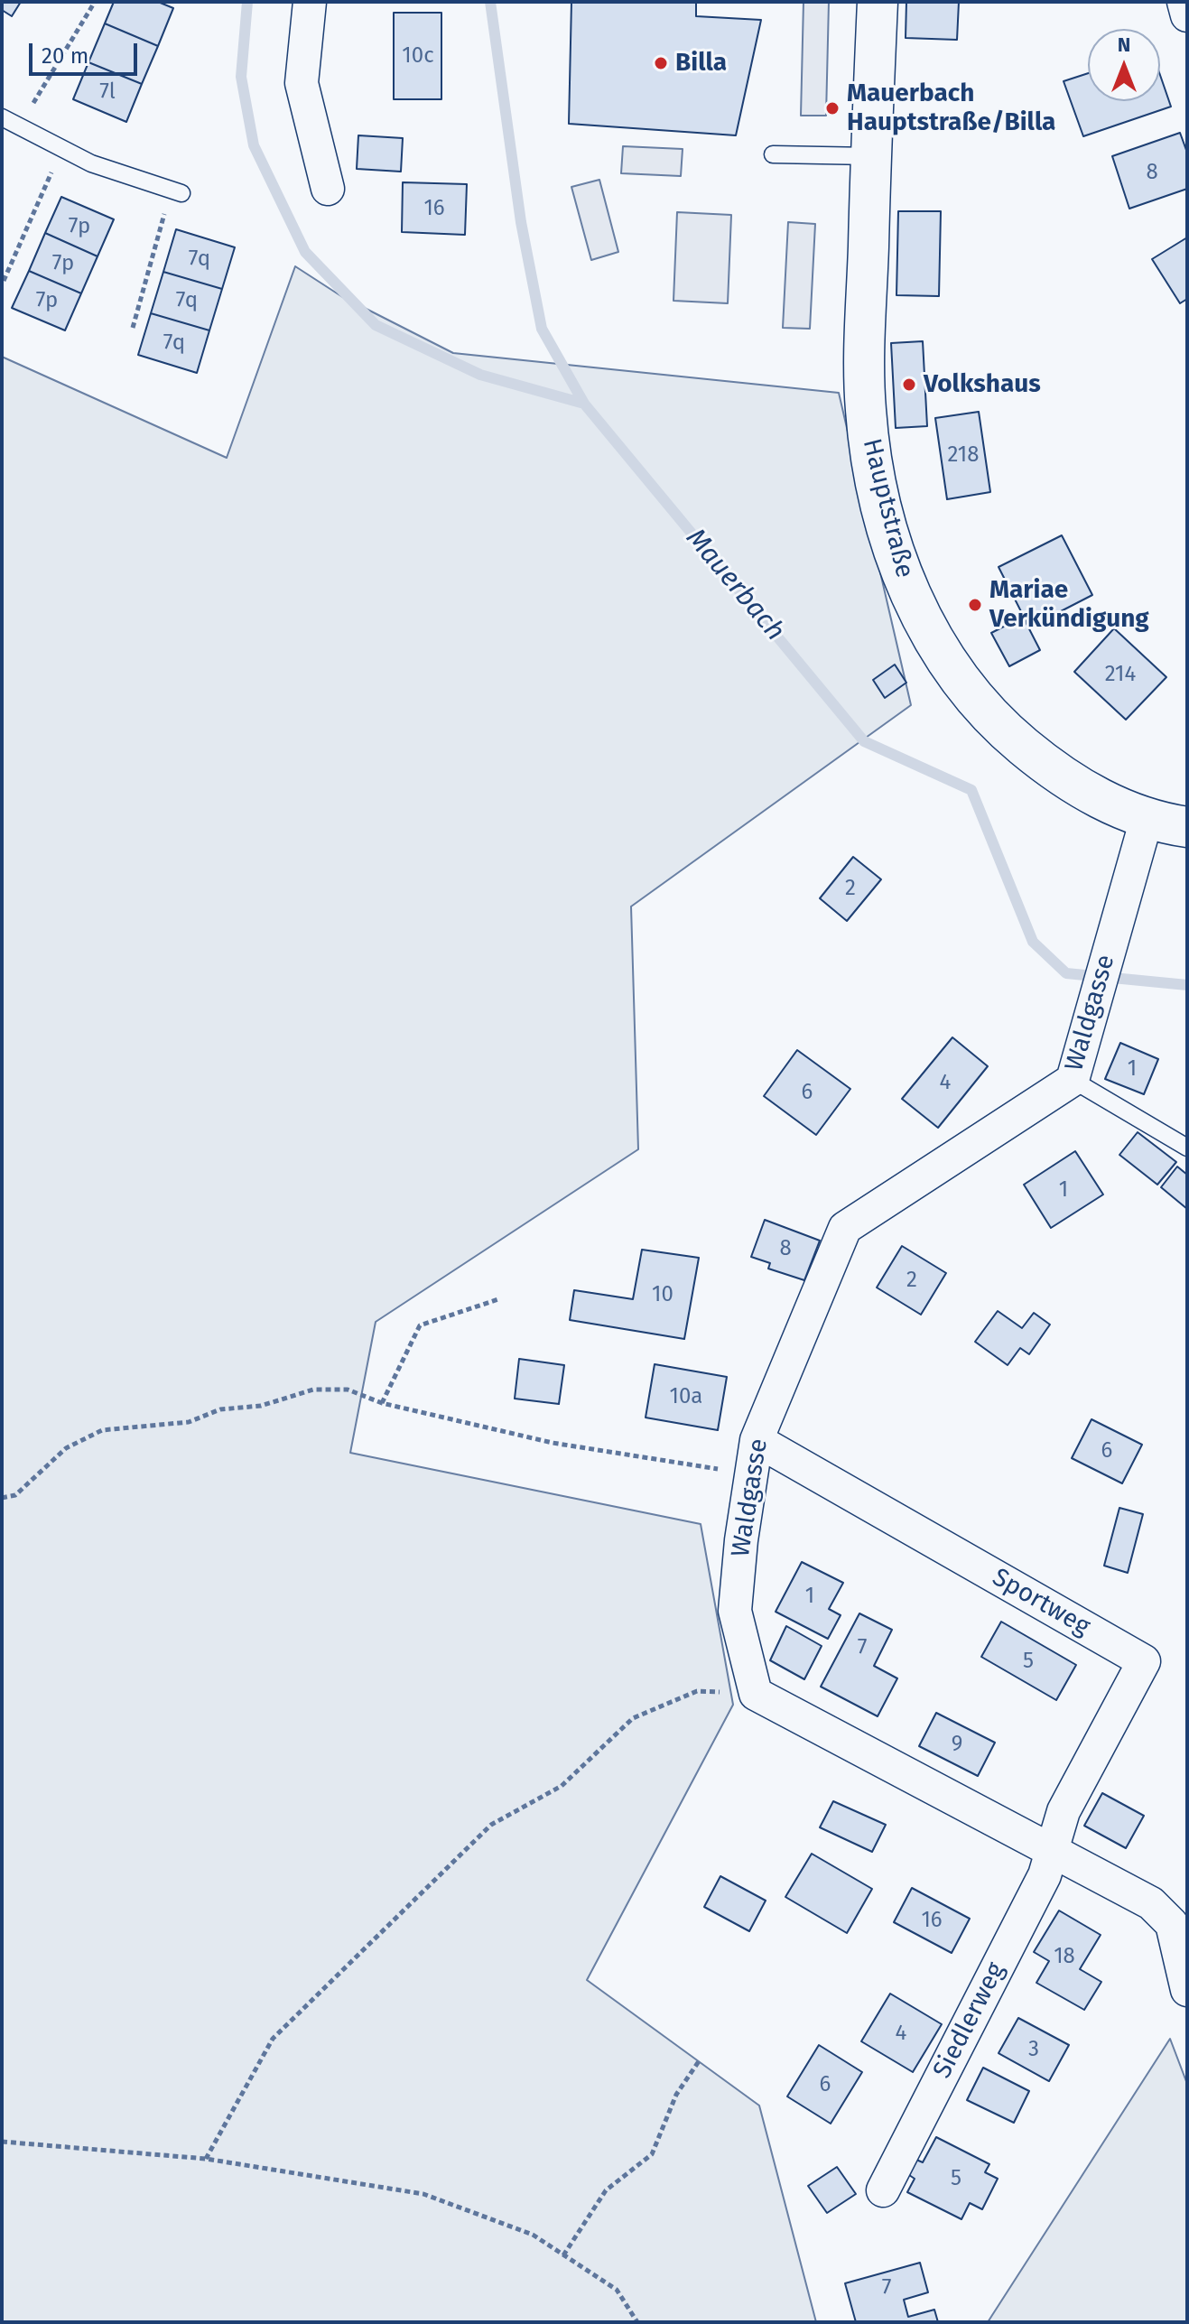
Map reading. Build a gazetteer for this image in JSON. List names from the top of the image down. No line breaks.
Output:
{"streets":{"main road":["Hauptstraße"],"street":["Waldgasse","Sportweg","Siedlerweg"]},"crossings":[["Hauptstraße","Waldgasse"],["Waldgasse","Sportweg"],["Sportweg","Siedlerweg"]],"water":["Mauerbach"],"places":["Billa","Mauerbach Hauptstraße/Billa","Volkshaus","Mariae Verkündigung"],"house_numbers":["10c","7l","8","16","7p","7q","7p","7p","7q","7q","218","214","2","1","4","6","1","8","2","10","10a","6","1","7","5","9","16","18","4","3","6","5","7"],"scale_bar":"20 m","north":"top"}
